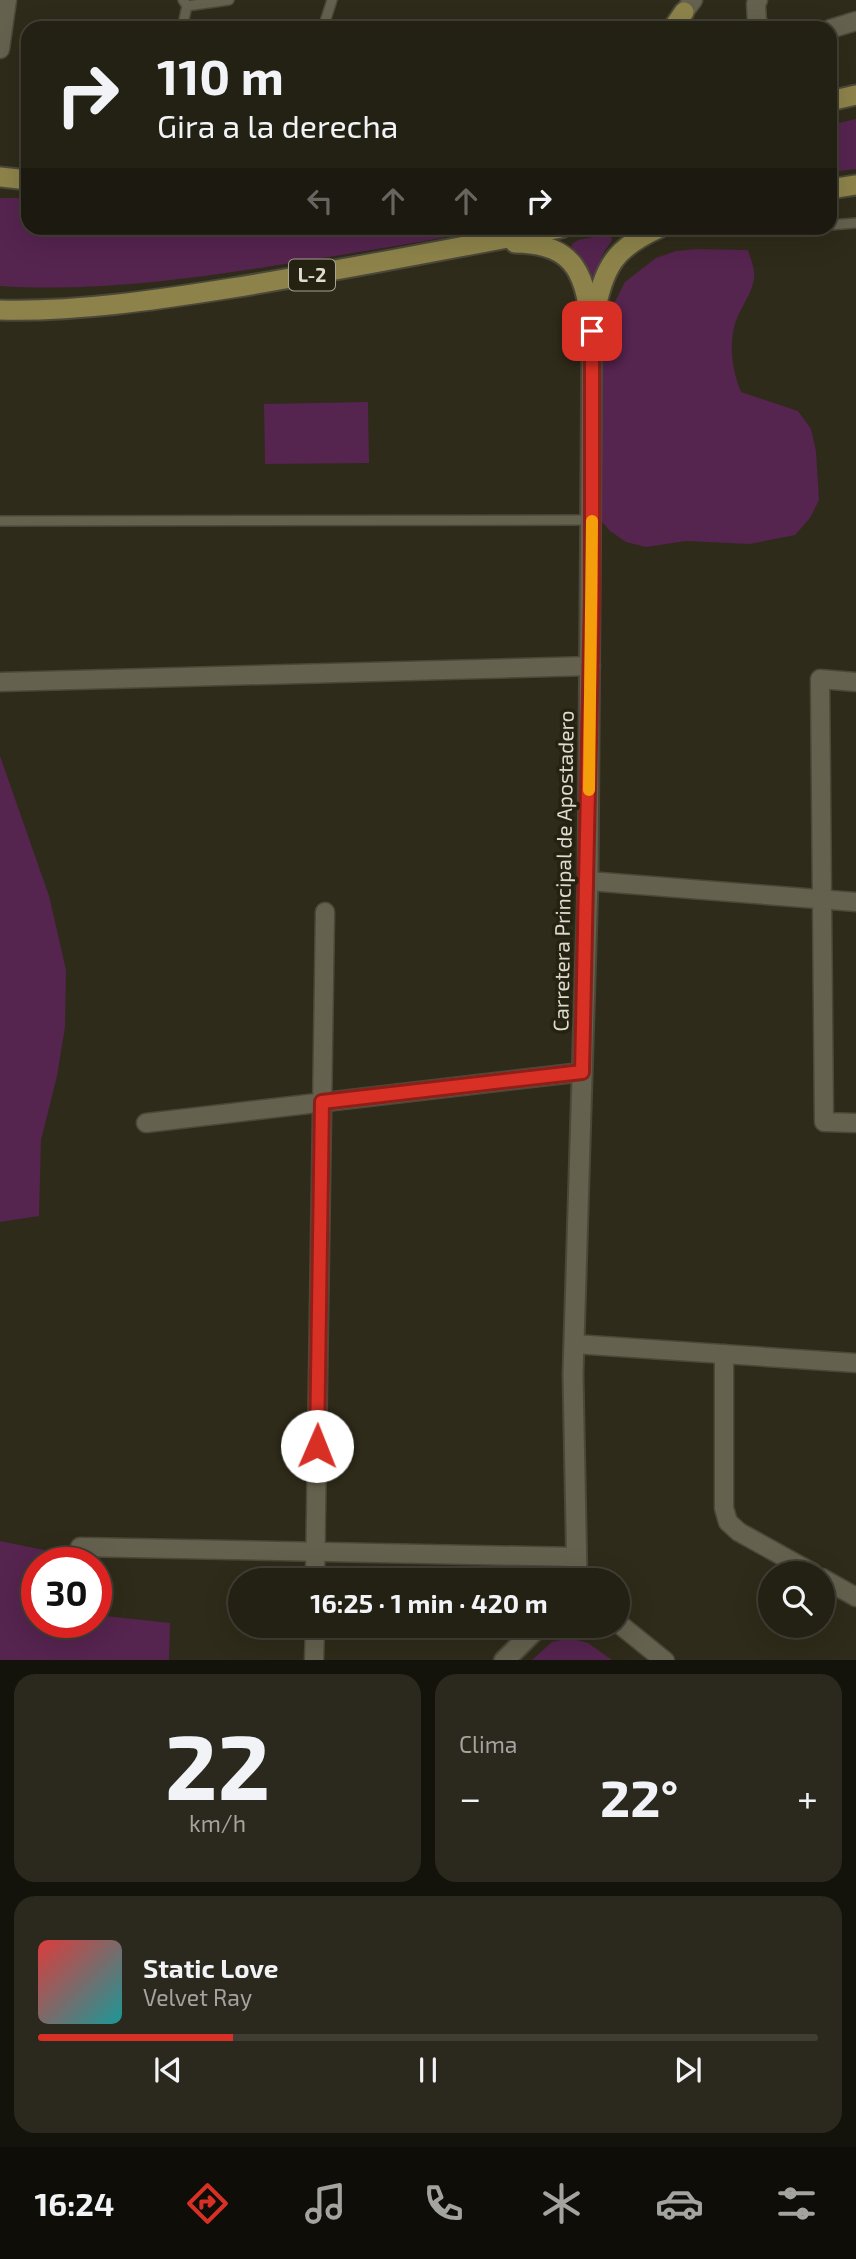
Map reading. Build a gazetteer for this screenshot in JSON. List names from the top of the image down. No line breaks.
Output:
{"streets":{"main road":["L-2"],"street":["Carretera Principal de Apostadero"]},"page":{"turn":["110 m","Gira a la derecha"],"limit":"30","trip":"16:25 · 1 min · 420 m","tile":[["22","km/h"],"Clima"],"heat":["−","22°","+"],"song":["Static Love","Velvet Ray"],"tabs":"16:24"}}
